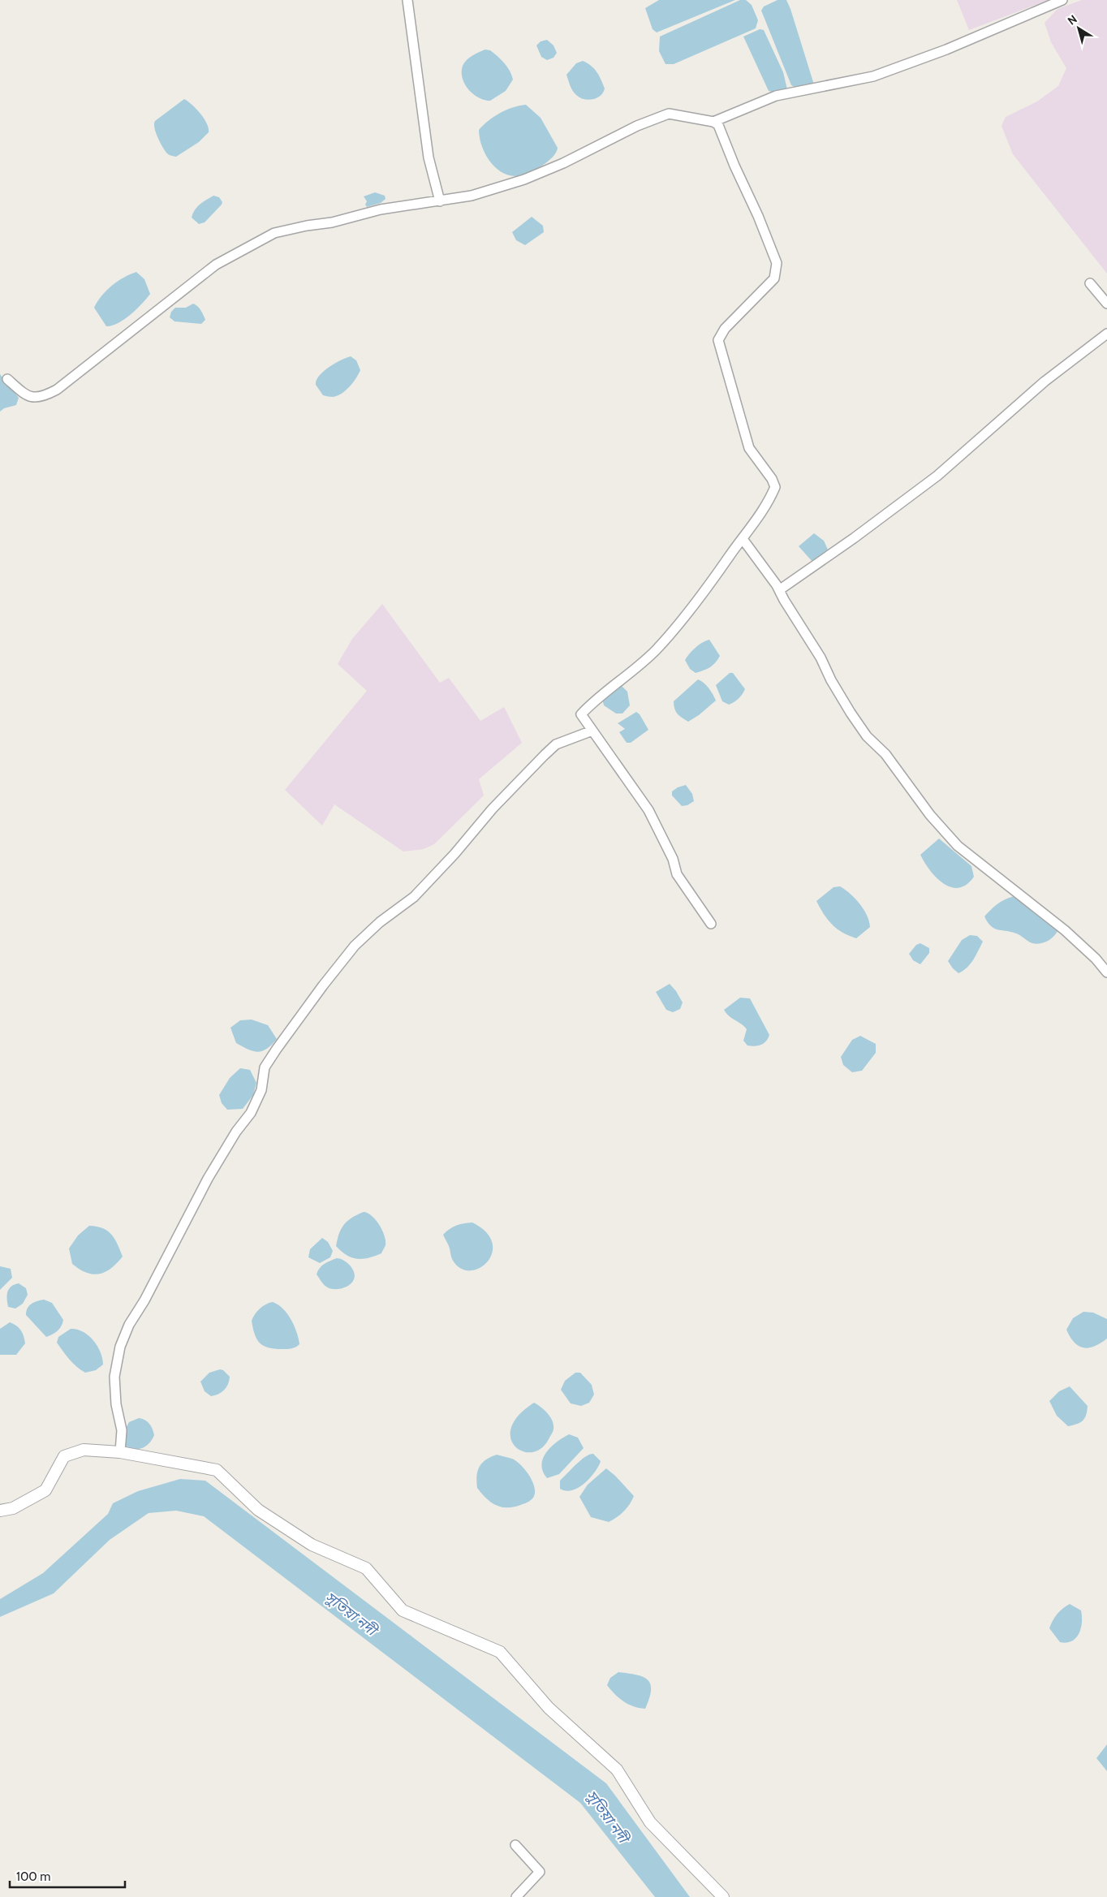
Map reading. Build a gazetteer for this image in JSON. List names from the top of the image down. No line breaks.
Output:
{"water":["সুতিয়া নদী"],"scale_bar":"100 m","north":"top left"}
